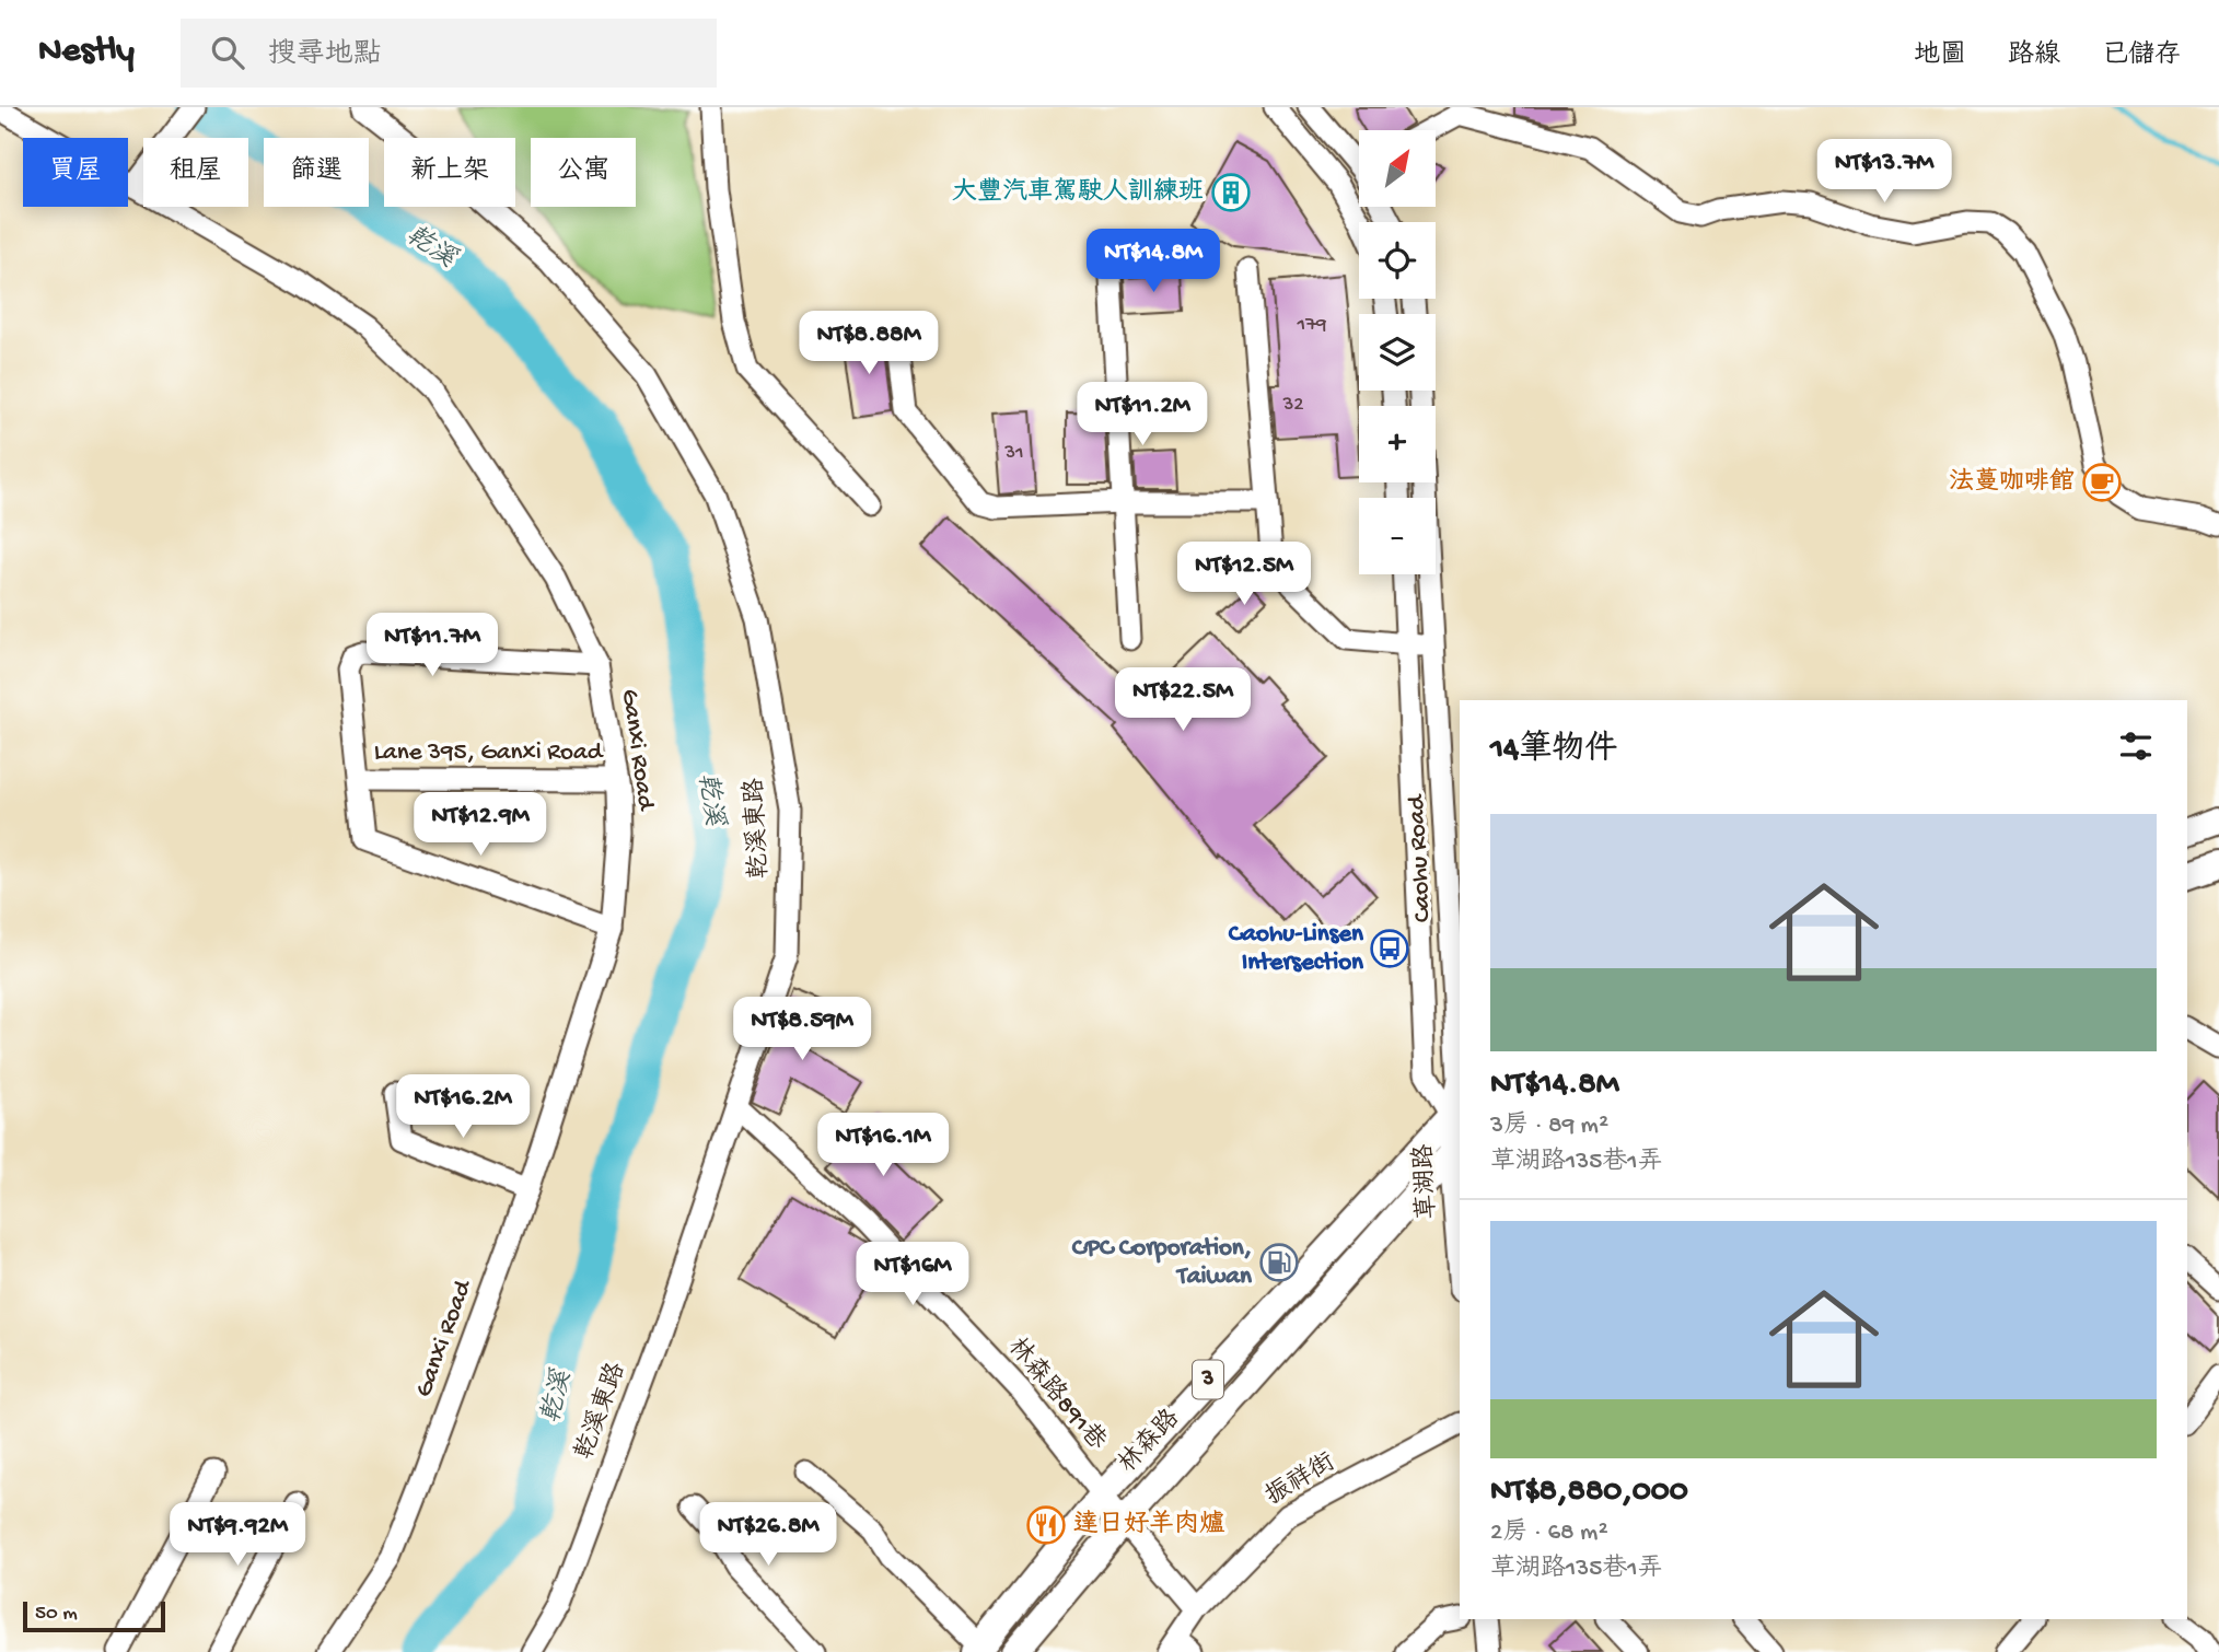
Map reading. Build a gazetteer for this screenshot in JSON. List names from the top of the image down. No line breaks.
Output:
{"streets":{"main road":["3","林森路"],"street":["Ganxi Road","Lane 395, Ganxi Road","乾溪東路","Caohu Road","草湖路","林森路891巷","振祥街"]},"crossings":[["Ganxi Road","Lane 395, Ganxi Road"],["乾溪東路","林森路891巷"],["Caohu Road","草湖路"],["Caohu Road","林森路"],["草湖路","林森路"],["林森路891巷","林森路"],["林森路891巷","振祥街"]],"water":["乾溪"],"places":{"building":["大豐汽車駕駛人訓練班"],"cafe":["法蔓咖啡館"],"bus stop":["Caohu-Linsen Intersection"],"fuel station":["CPC Corporation, Taiwan"],"restaurant":["達日好羊肉爐"]},"house_numbers":["179","32","31"],"scale_bar":"50 m","north":"top right","page":{"header":"Nestly","search":"搜尋地點","nav":["地圖","路線","已儲存"],"map_buttons":["+","−"],"chip":["買屋","租屋","篩選","新上架","公寓"],"price":["NT$13.7M","NT$14.8M","NT$8.88M","NT$11.2M","NT$12.5M","NT$11.7M","NT$22.5M","NT$12.9M","NT$8.59M","NT$16.2M","NT$16.1M","NT$16M","NT$9.92M","NT$26.8M"],"heading":"14筆物件","list":[{"name":"NT$14.8M","note":"3房 · 89 m² · 草湖路135巷1弄"},{"name":"NT$8,880,000","note":"2房 · 68 m² · 草湖路135巷1弄"}],"scale":"50 m"}}
